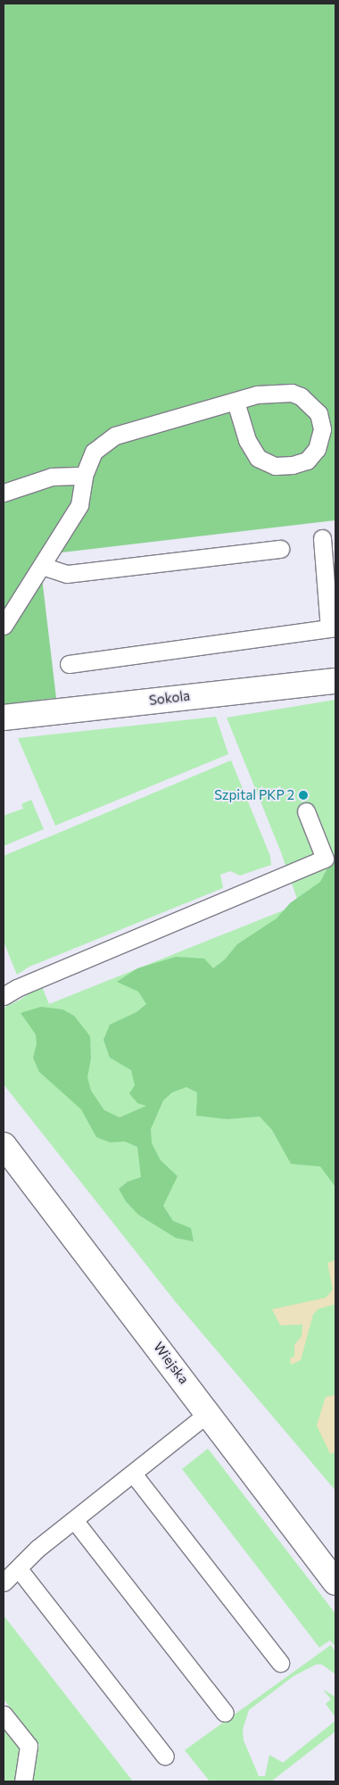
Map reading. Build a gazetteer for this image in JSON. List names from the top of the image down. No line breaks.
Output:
{"streets":{"street":["Sokola","Wiejska"]},"places":["Szpital PKP 2"]}
